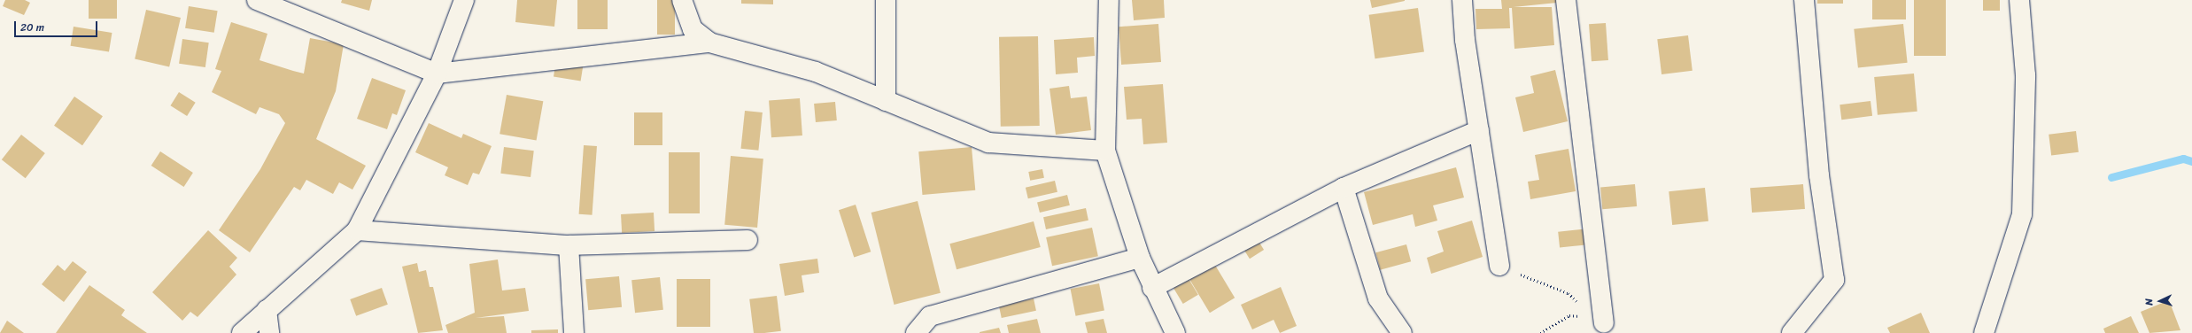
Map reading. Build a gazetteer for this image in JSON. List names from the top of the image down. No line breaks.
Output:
{"scale_bar":"20 m","north":"left"}
